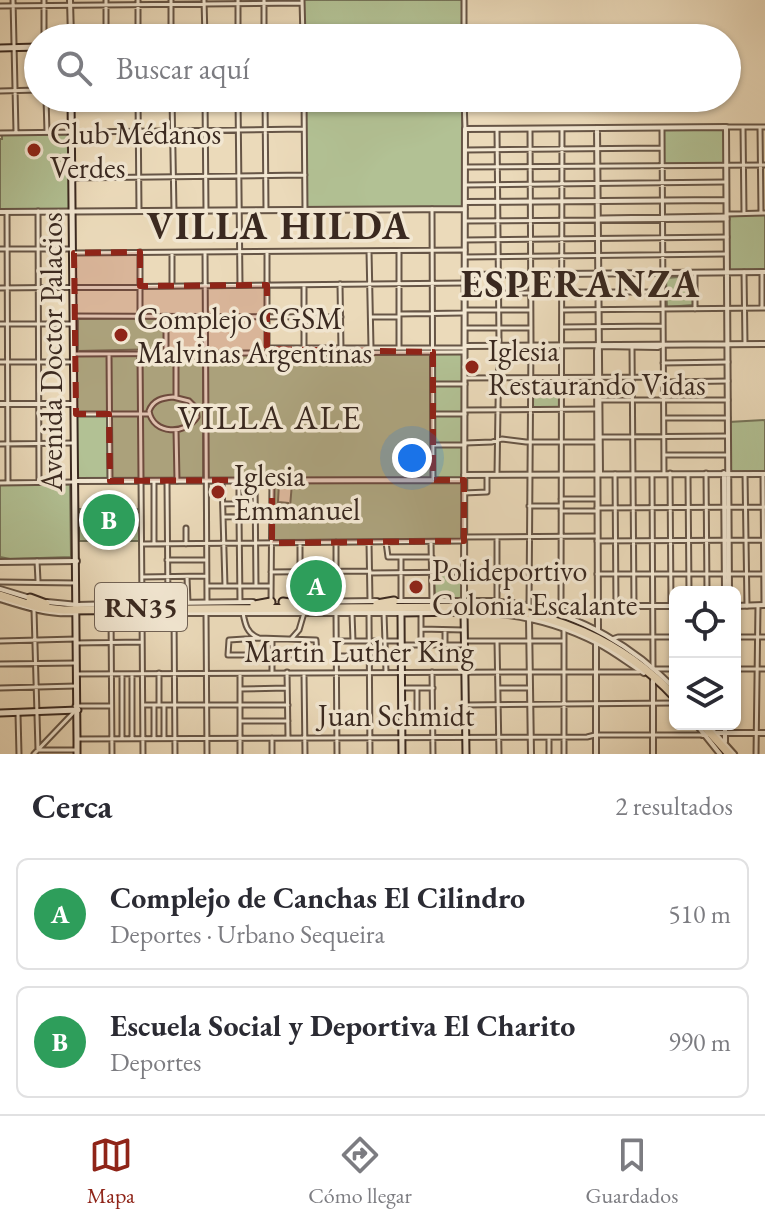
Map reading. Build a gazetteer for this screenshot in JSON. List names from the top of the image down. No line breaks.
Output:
{"streets":{"highway":["RN35"],"main road":["Avenida Doctor Palacios"],"street":["Martin Luther King","Juan Schmidt"]},"crossings":[["Avenida Doctor Palacios","RN35"],["Avenida Doctor Palacios","Martin Luther King"],["Avenida Doctor Palacios","Juan Schmidt"]],"districts":["VILLA HILDA","ESPERANZA","VILLA ALE"],"places":["Club Médanos Verdes","Complejo CGSM Malvinas Argentinas","Iglesia Restaurando Vidas","Iglesia Emmanuel","Polideportivo Colonia Escalante"],"page":{"search":"Buscar aquí","pins":["B","A"],"heading":["Cerca","2 resultados"],"list":[{"mark":"A","name":"Complejo de Canchas El Cilindro","note":"Deportes · Urbano Sequeira","value":"510 m"},{"mark":"B","name":"Escuela Social y Deportiva El Charito","note":"Deportes","value":"990 m"}],"nav":["Mapa","Cómo llegar","Guardados"]}}
